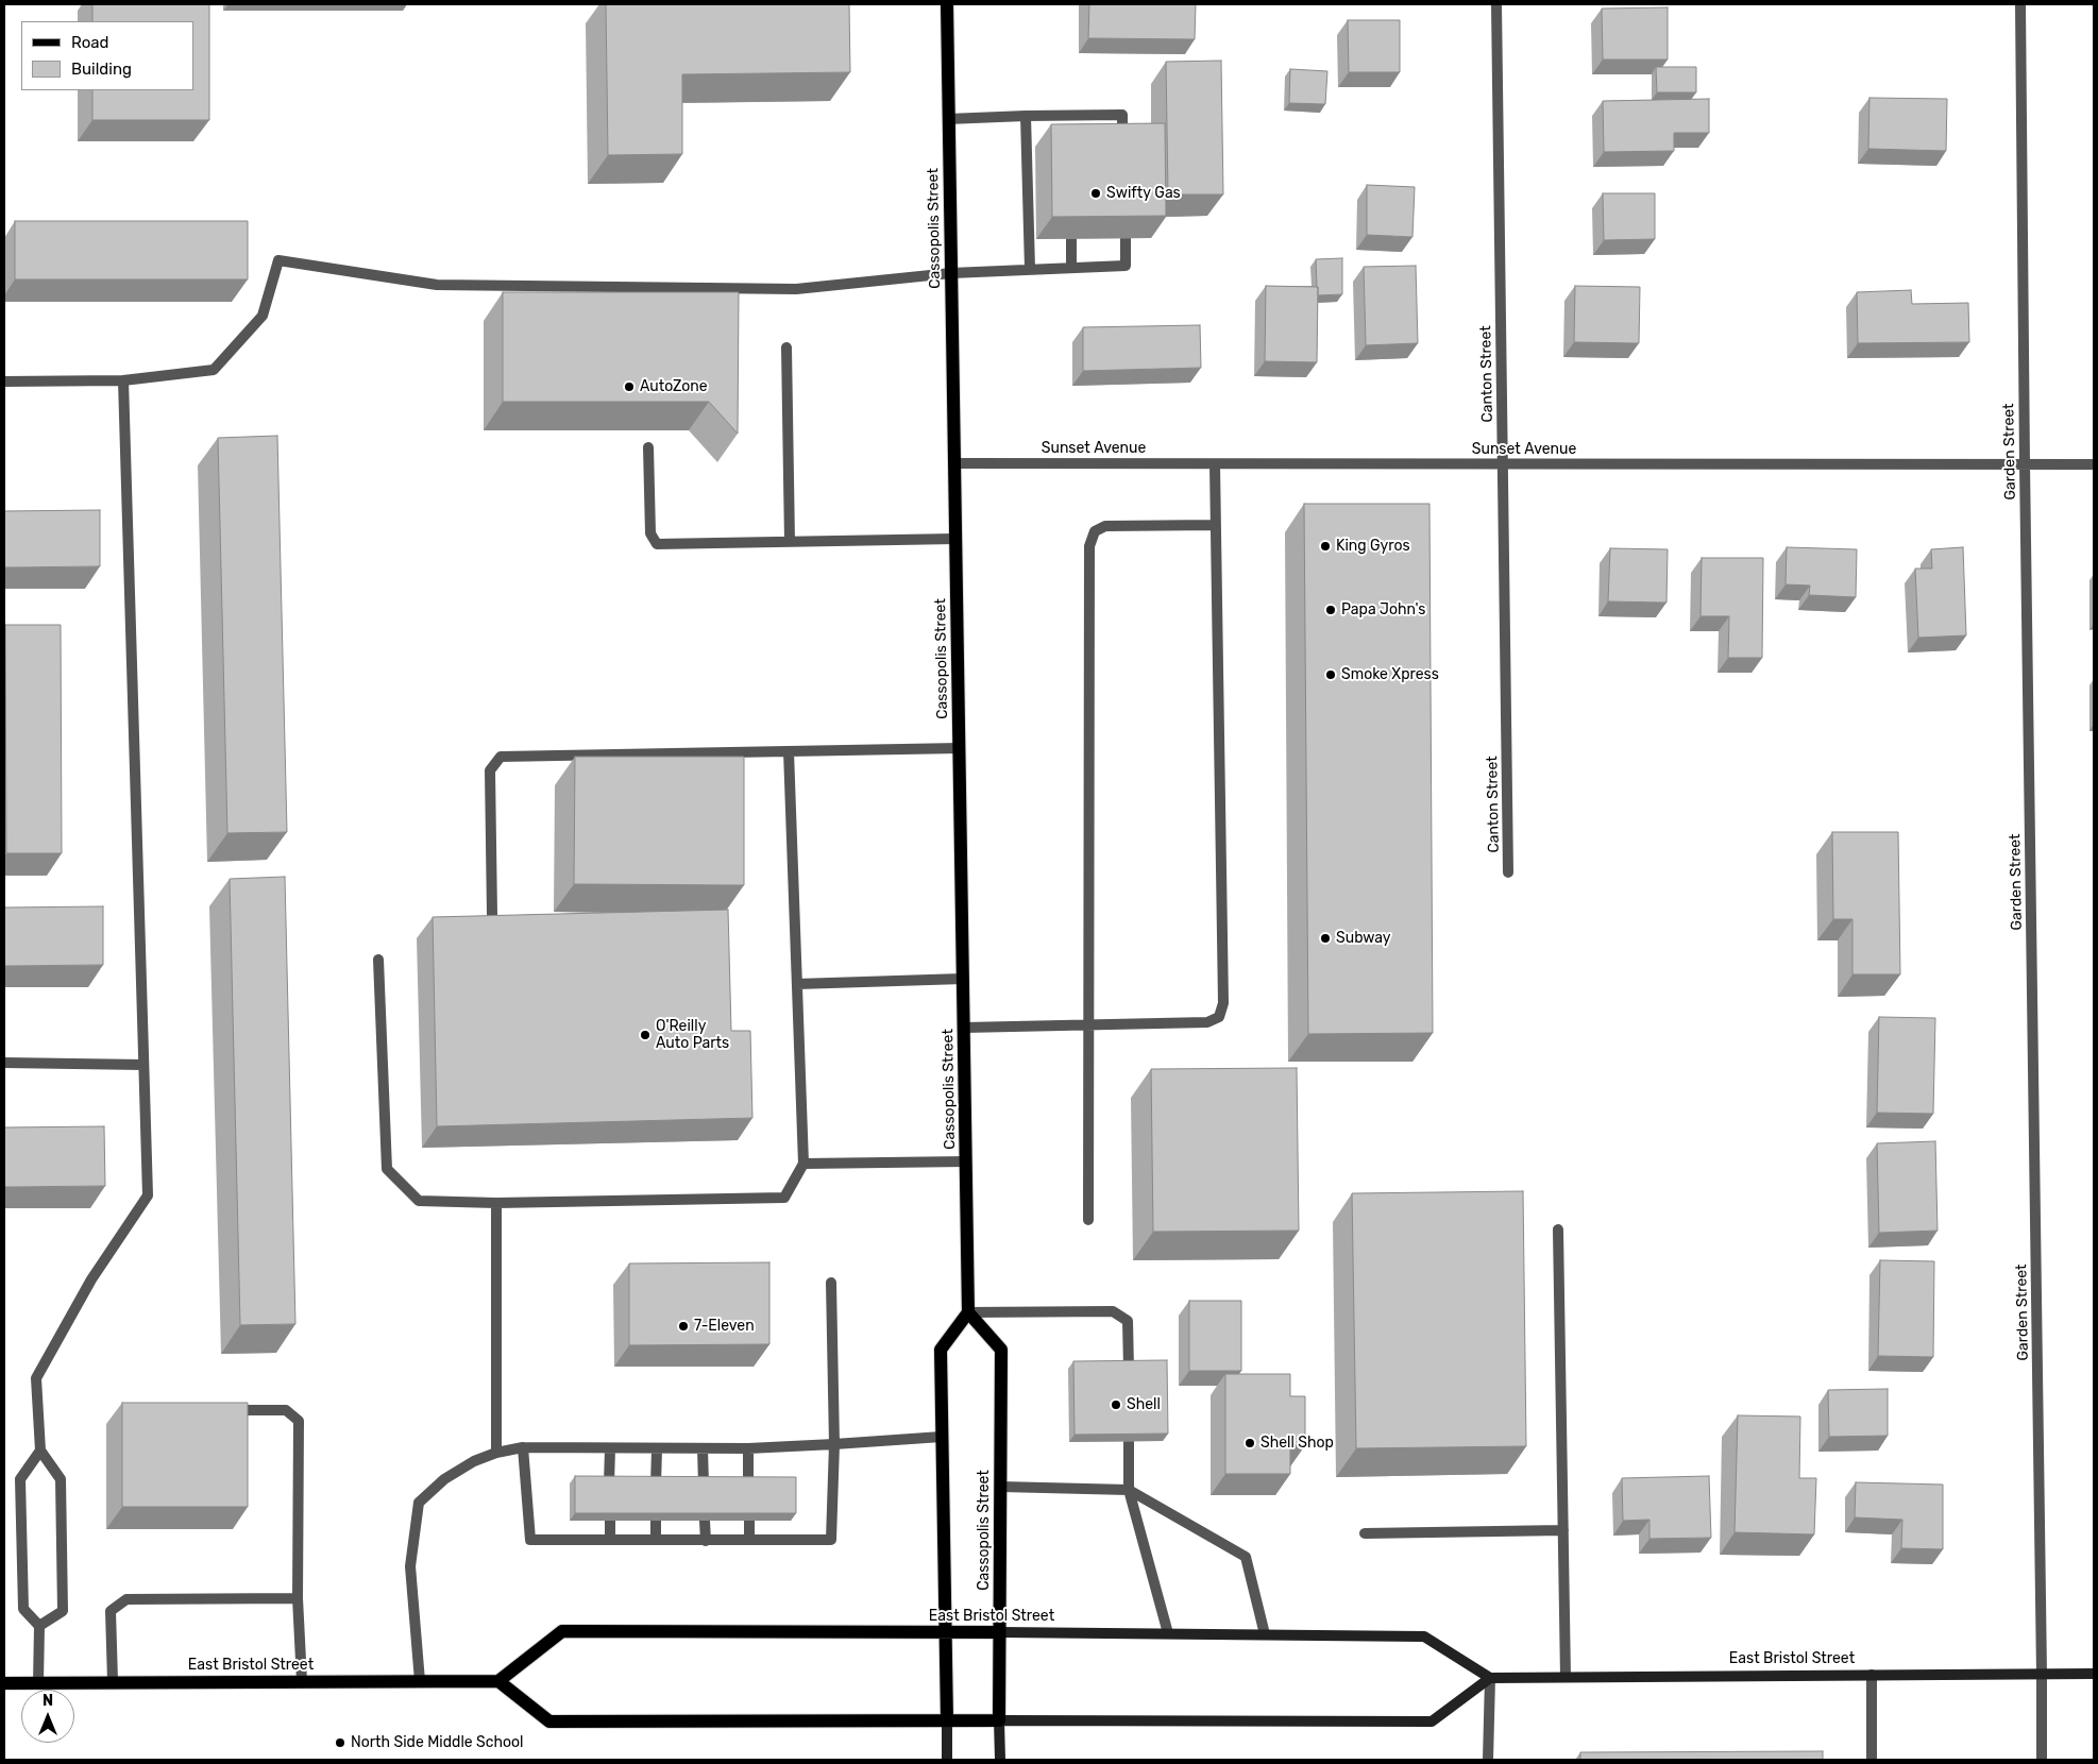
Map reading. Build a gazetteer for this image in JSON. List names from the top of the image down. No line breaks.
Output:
{"streets":{"main road":["Cassopolis Street","East Bristol Street"],"street":["Canton Street","Sunset Avenue","Garden Street"]},"crossings":[["Cassopolis Street","Sunset Avenue"],["Cassopolis Street","East Bristol Street"],["Canton Street","Sunset Avenue"],["Sunset Avenue","Garden Street"],["Garden Street","East Bristol Street"]],"places":["Swifty Gas","AutoZone","King Gyros","Papa John's","Smoke Xpress","Subway","O'Reilly Auto Parts","7-Eleven","Shell","Shell Shop","North Side Middle School"],"legend":["Road","Building"],"north":"top"}
